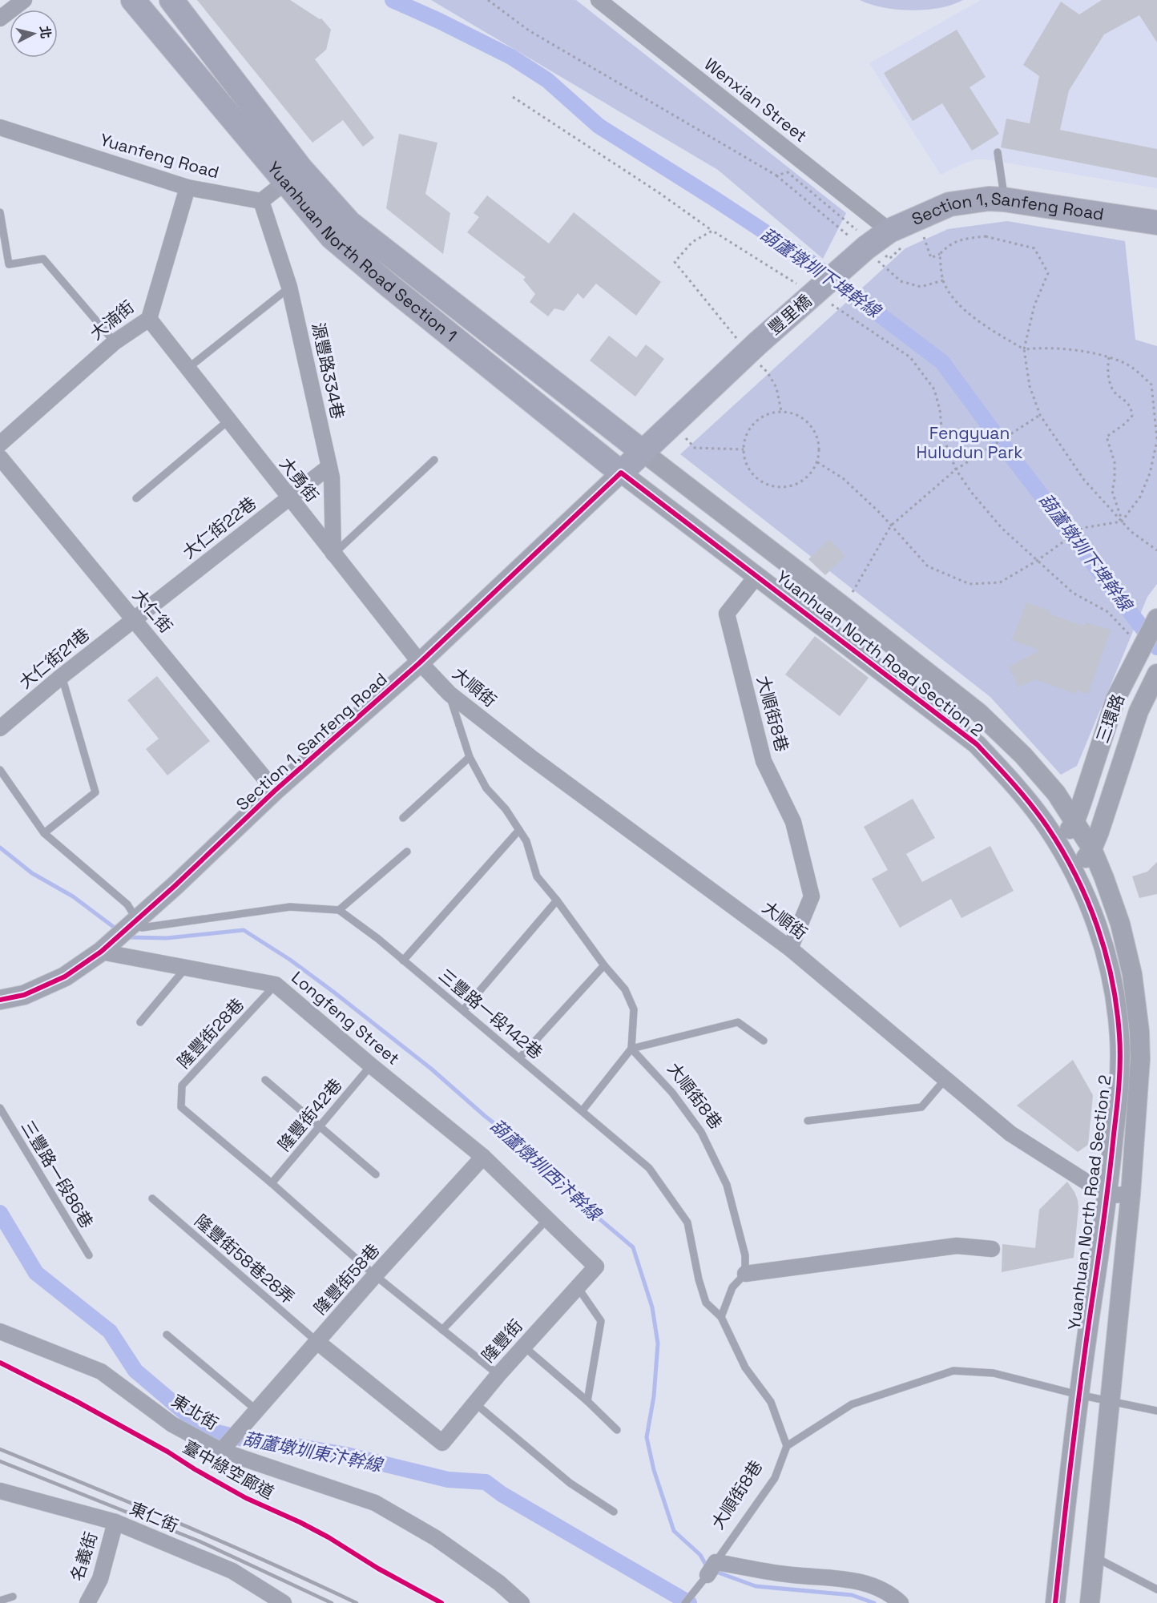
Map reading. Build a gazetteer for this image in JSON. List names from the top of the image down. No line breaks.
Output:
{"streets":{"main road":["Section 1, Sanfeng Road","Yuanhuan North Road Section 1","豐里橋"],"street":["Wenxian Street","Yuanfeng Road","大湳街","源豐路334巷","大勇街","大仁街22巷","大仁街","Yuanhuan North Road Section 2","大仁街21巷","大順街","大順街8巷","三環路","Longfeng Street","隆豐街58巷","隆豐街","東北街","東仁街","名義街"],"lane":["三豐路一段142巷","隆豐街28巷","隆豐街42巷","三豐路一段86巷","隆豐街58巷28弄"],"cycle path":["臺中綠空廊道"]},"crossings":[["Wenxian Street","Section 1, Sanfeng Road"],["Wenxian Street","豐里橋"],["Yuanfeng Road","大湳街"],["Yuanfeng Road","源豐路334巷"],["Section 1, Sanfeng Road","Yuanhuan North Road Section 1"],["Section 1, Sanfeng Road","豐里橋"],["Section 1, Sanfeng Road","大勇街"],["Section 1, Sanfeng Road","大仁街"],["Section 1, Sanfeng Road","Yuanhuan North Road Section 2"],["Section 1, Sanfeng Road","大順街"],["Section 1, Sanfeng Road","Longfeng Street"],["Yuanhuan North Road Section 1","Yuanhuan North Road Section 2"],["大湳街","大勇街"],["源豐路334巷","大勇街"],["源豐路334巷","大仁街22巷"],["大勇街","大仁街22巷"],["大勇街","大順街"],["大仁街22巷","大仁街"],["大仁街22巷","大仁街21巷"],["大仁街","大仁街21巷"],["Yuanhuan North Road Section 2","大順街"],["Yuanhuan North Road Section 2","大順街8巷"],["Yuanhuan North Road Section 2","三環路"],["大順街","大順街8巷"],["Longfeng Street","隆豐街28巷"],["Longfeng Street","隆豐街42巷"],["Longfeng Street","隆豐街58巷"],["Longfeng Street","隆豐街"],["隆豐街28巷","隆豐街42巷"],["隆豐街58巷28弄","隆豐街58巷"],["隆豐街58巷28弄","隆豐街"],["隆豐街58巷","隆豐街"],["隆豐街58巷","東北街"],["東仁街","名義街"]],"water":["葫蘆墩圳下埤幹線","葫蘆燉圳西汴幹線","葫蘆墩圳東汴幹線"],"parks":["Fengyuan Huludun Park"],"north":"right"}
